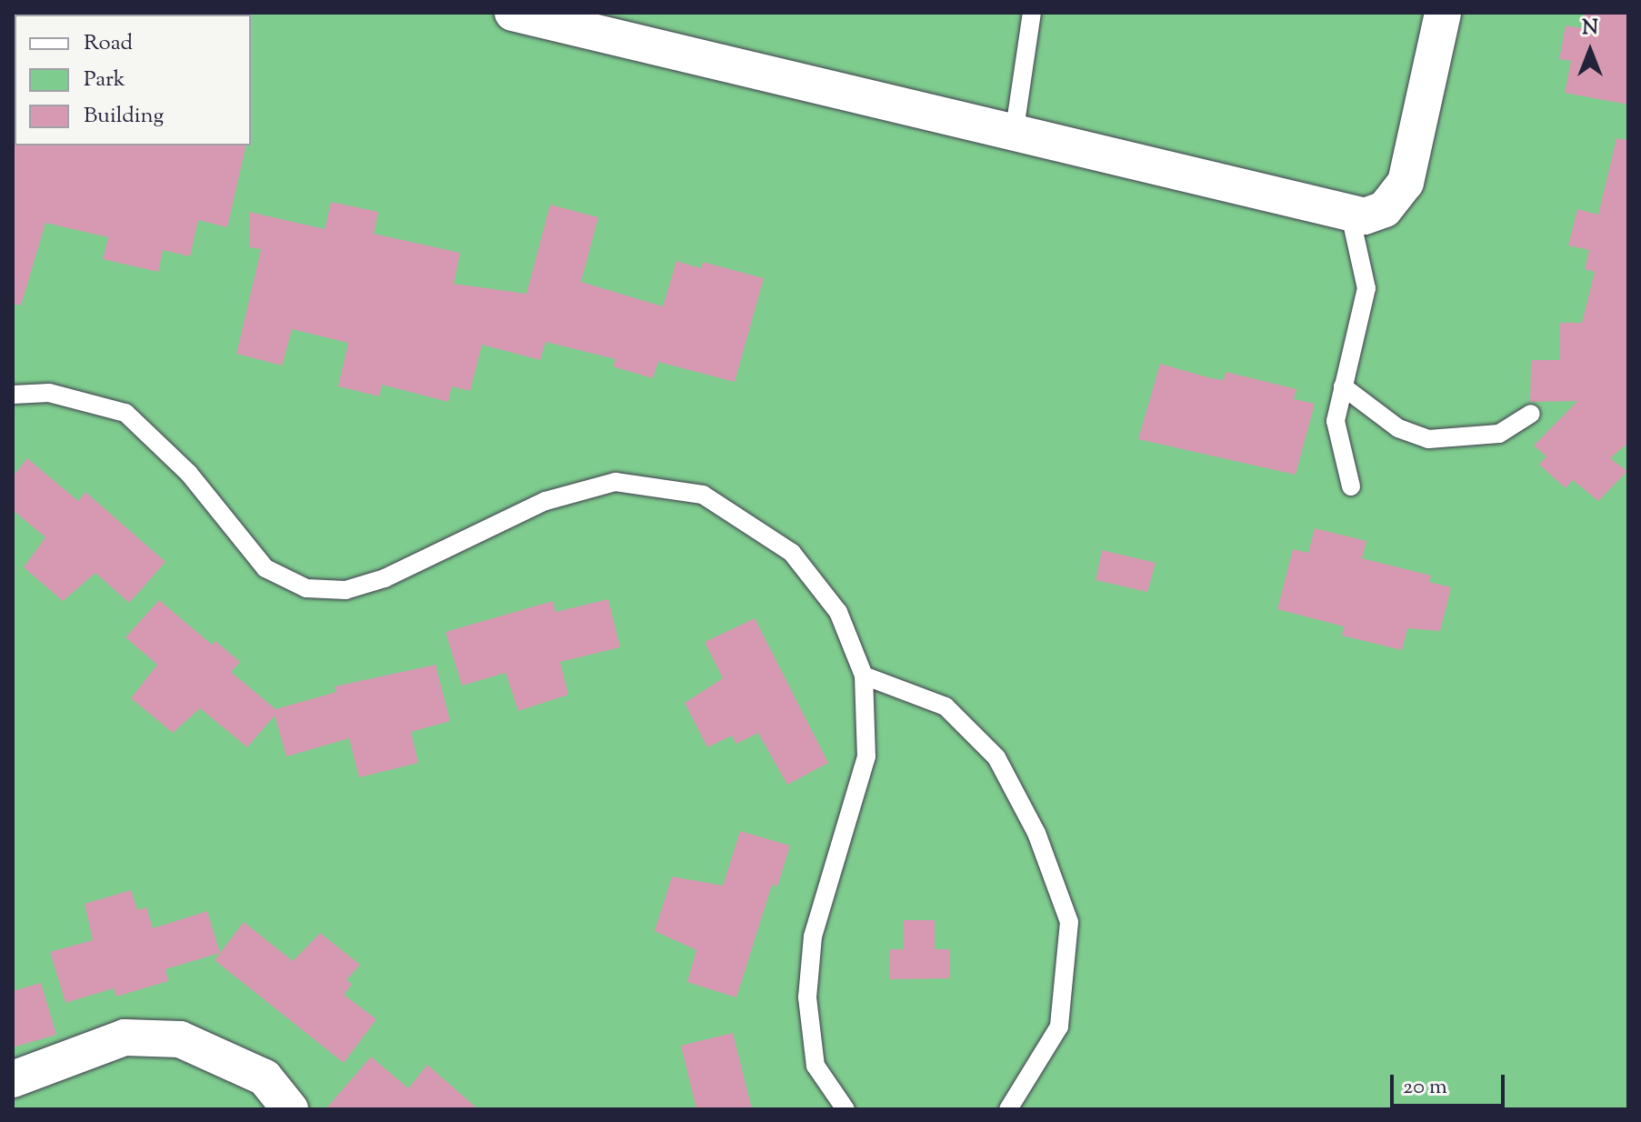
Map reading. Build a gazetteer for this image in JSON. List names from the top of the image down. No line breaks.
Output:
{"legend":["Road","Park","Building"],"scale_bar":"20 m","north":"top"}
